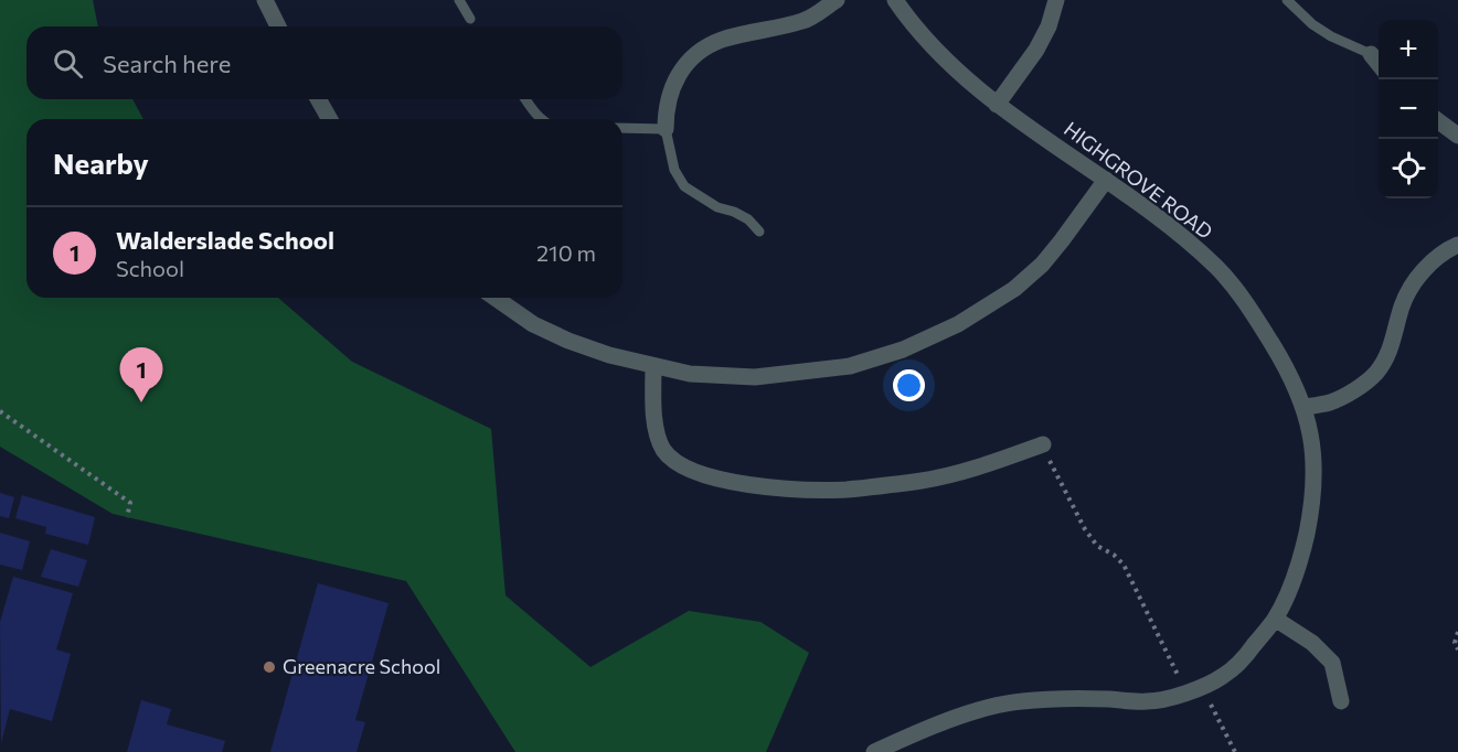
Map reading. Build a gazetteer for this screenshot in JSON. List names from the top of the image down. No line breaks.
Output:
{"streets":{"street":["HIGHGROVE ROAD"]},"places":["Greenacre School"],"page":{"map_buttons":["+","−"],"search":"Search here","heading":"Nearby","list":[{"mark":"1","name":"Walderslade School","note":"School","value":"210 m"}],"pins":"1"}}
